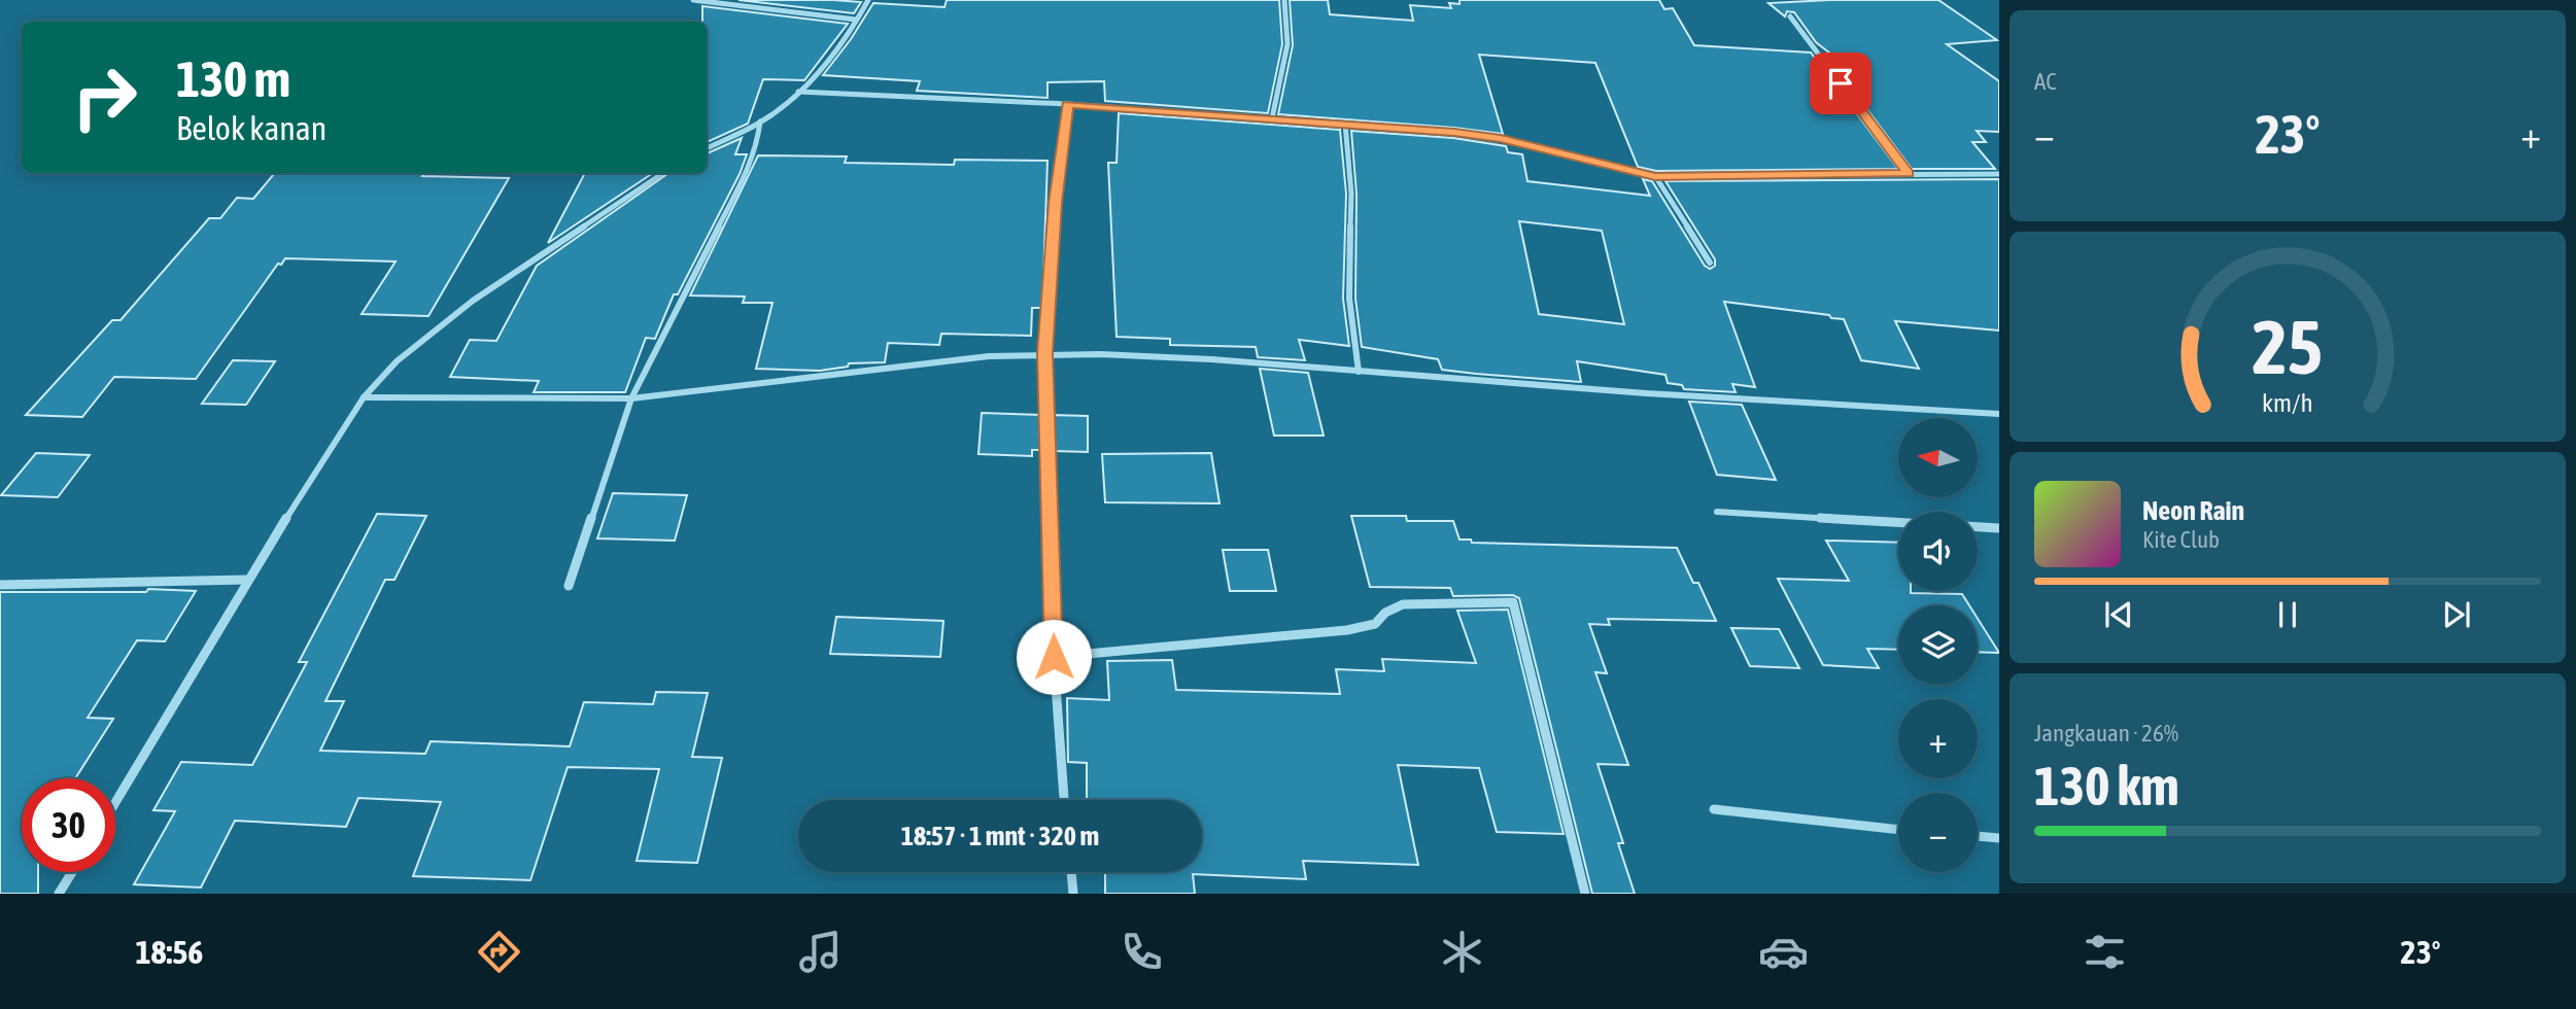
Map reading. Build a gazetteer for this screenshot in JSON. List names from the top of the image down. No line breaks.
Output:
{"north":"left","page":{"tile":["AC",["Jangkauan · 26%","130 km"]],"turn":["130 m","Belok kanan"],"heat":["−","23°","+"],"map_buttons":["+","−"],"song":["Neon Rain","Kite Club"],"limit":"30","trip":"18:57 · 1 mnt · 320 m","tabs":["18:56","23°"],"gauge":["25","km/h"]}}
